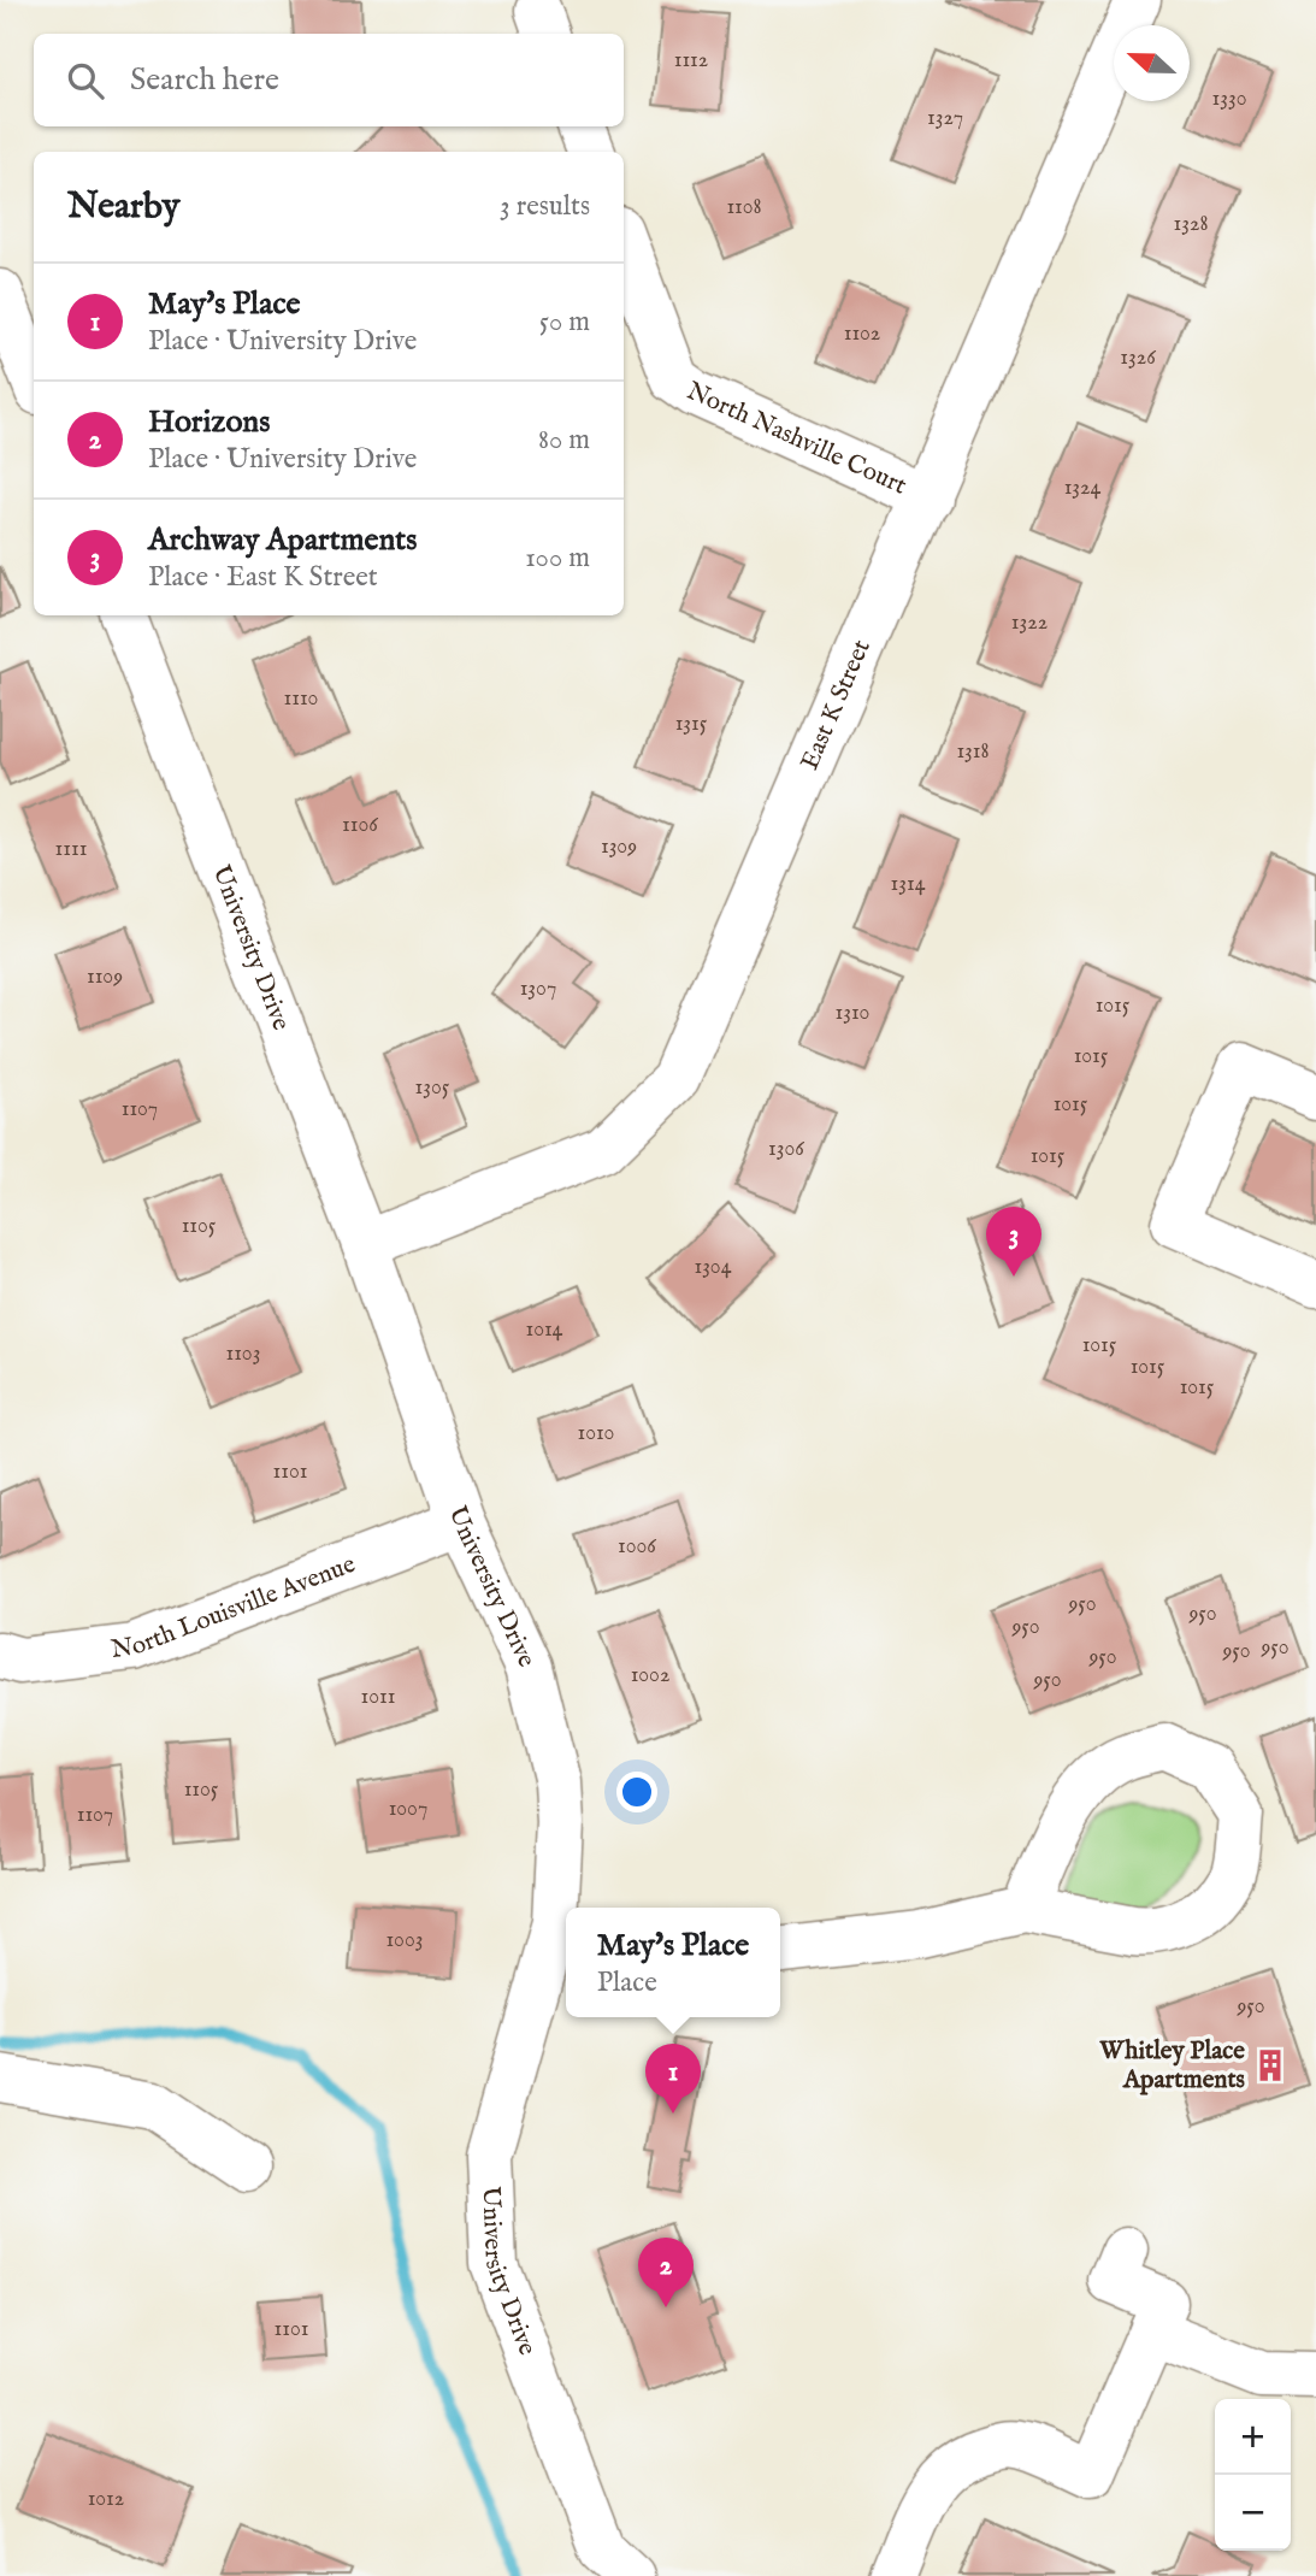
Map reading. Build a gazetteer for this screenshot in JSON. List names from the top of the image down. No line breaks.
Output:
{"streets":{"street":["North Nashville Court","East K Street","University Drive","North Louisville Avenue"]},"crossings":[["North Nashville Court","East K Street"],["East K Street","University Drive"],["University Drive","North Louisville Avenue"]],"places":{"building":["Whitley Place Apartments"]},"house_numbers":["1112","1330","1327","1108","1328","1102","1326","1324","1322","1110","1315","1318","1106","1309","1111","1314","1109","1307","1015","1310","1015","1305","1015","1107","1306","1015","1105","1304","1014","1015","1103","1015","1015","1010","1101","1006","950","950","950","950","950","950","1002","950","1011","1105","1007","1107","1003","950","1101","1012"],"north":"left","page":{"search":"Search here","heading":["Nearby","3 results"],"list":[{"mark":"1","name":"May's Place","note":"Place · University Drive","value":"50 m"},{"mark":"2","name":"Horizons","note":"Place · University Drive","value":"80 m"},{"mark":"3","name":"Archway Apartments","note":"Place · East K Street","value":"100 m"}],"pins":["3","1","2"],"popup":["May's Place","Place"],"map_buttons":["+","−"]}}
